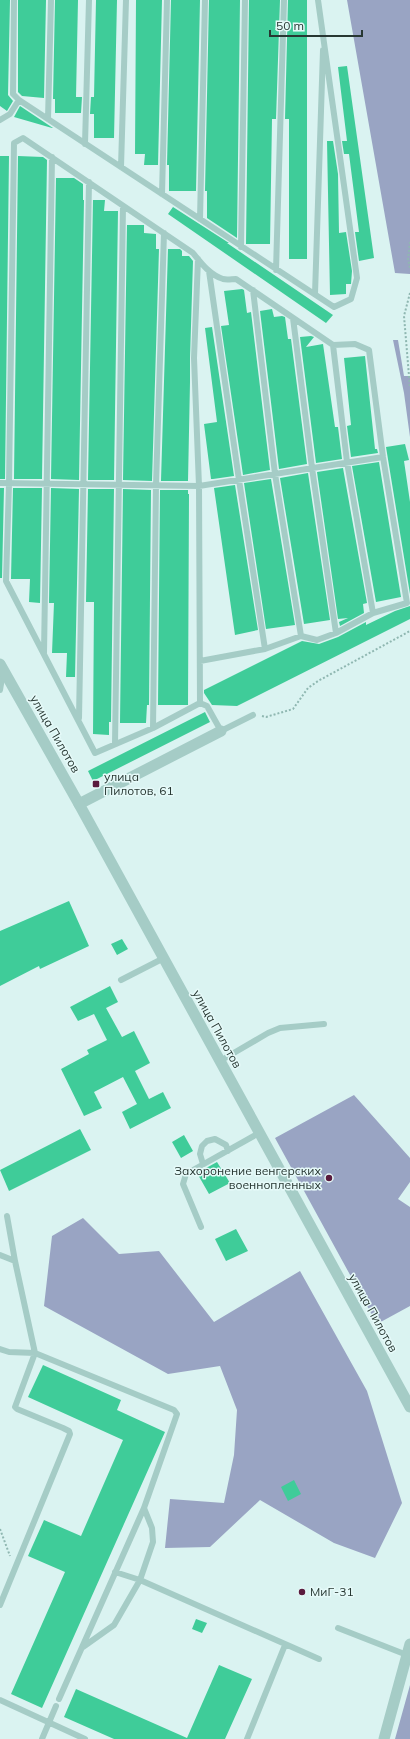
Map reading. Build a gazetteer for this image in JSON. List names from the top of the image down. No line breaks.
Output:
{"streets":{"street":["улица Пилотов"]},"places":{"transit":["улица Пилотов, 61"],"other":["Захоронение венгерских военнопленных","МиГ-31"]},"scale_bar":"50 m"}
